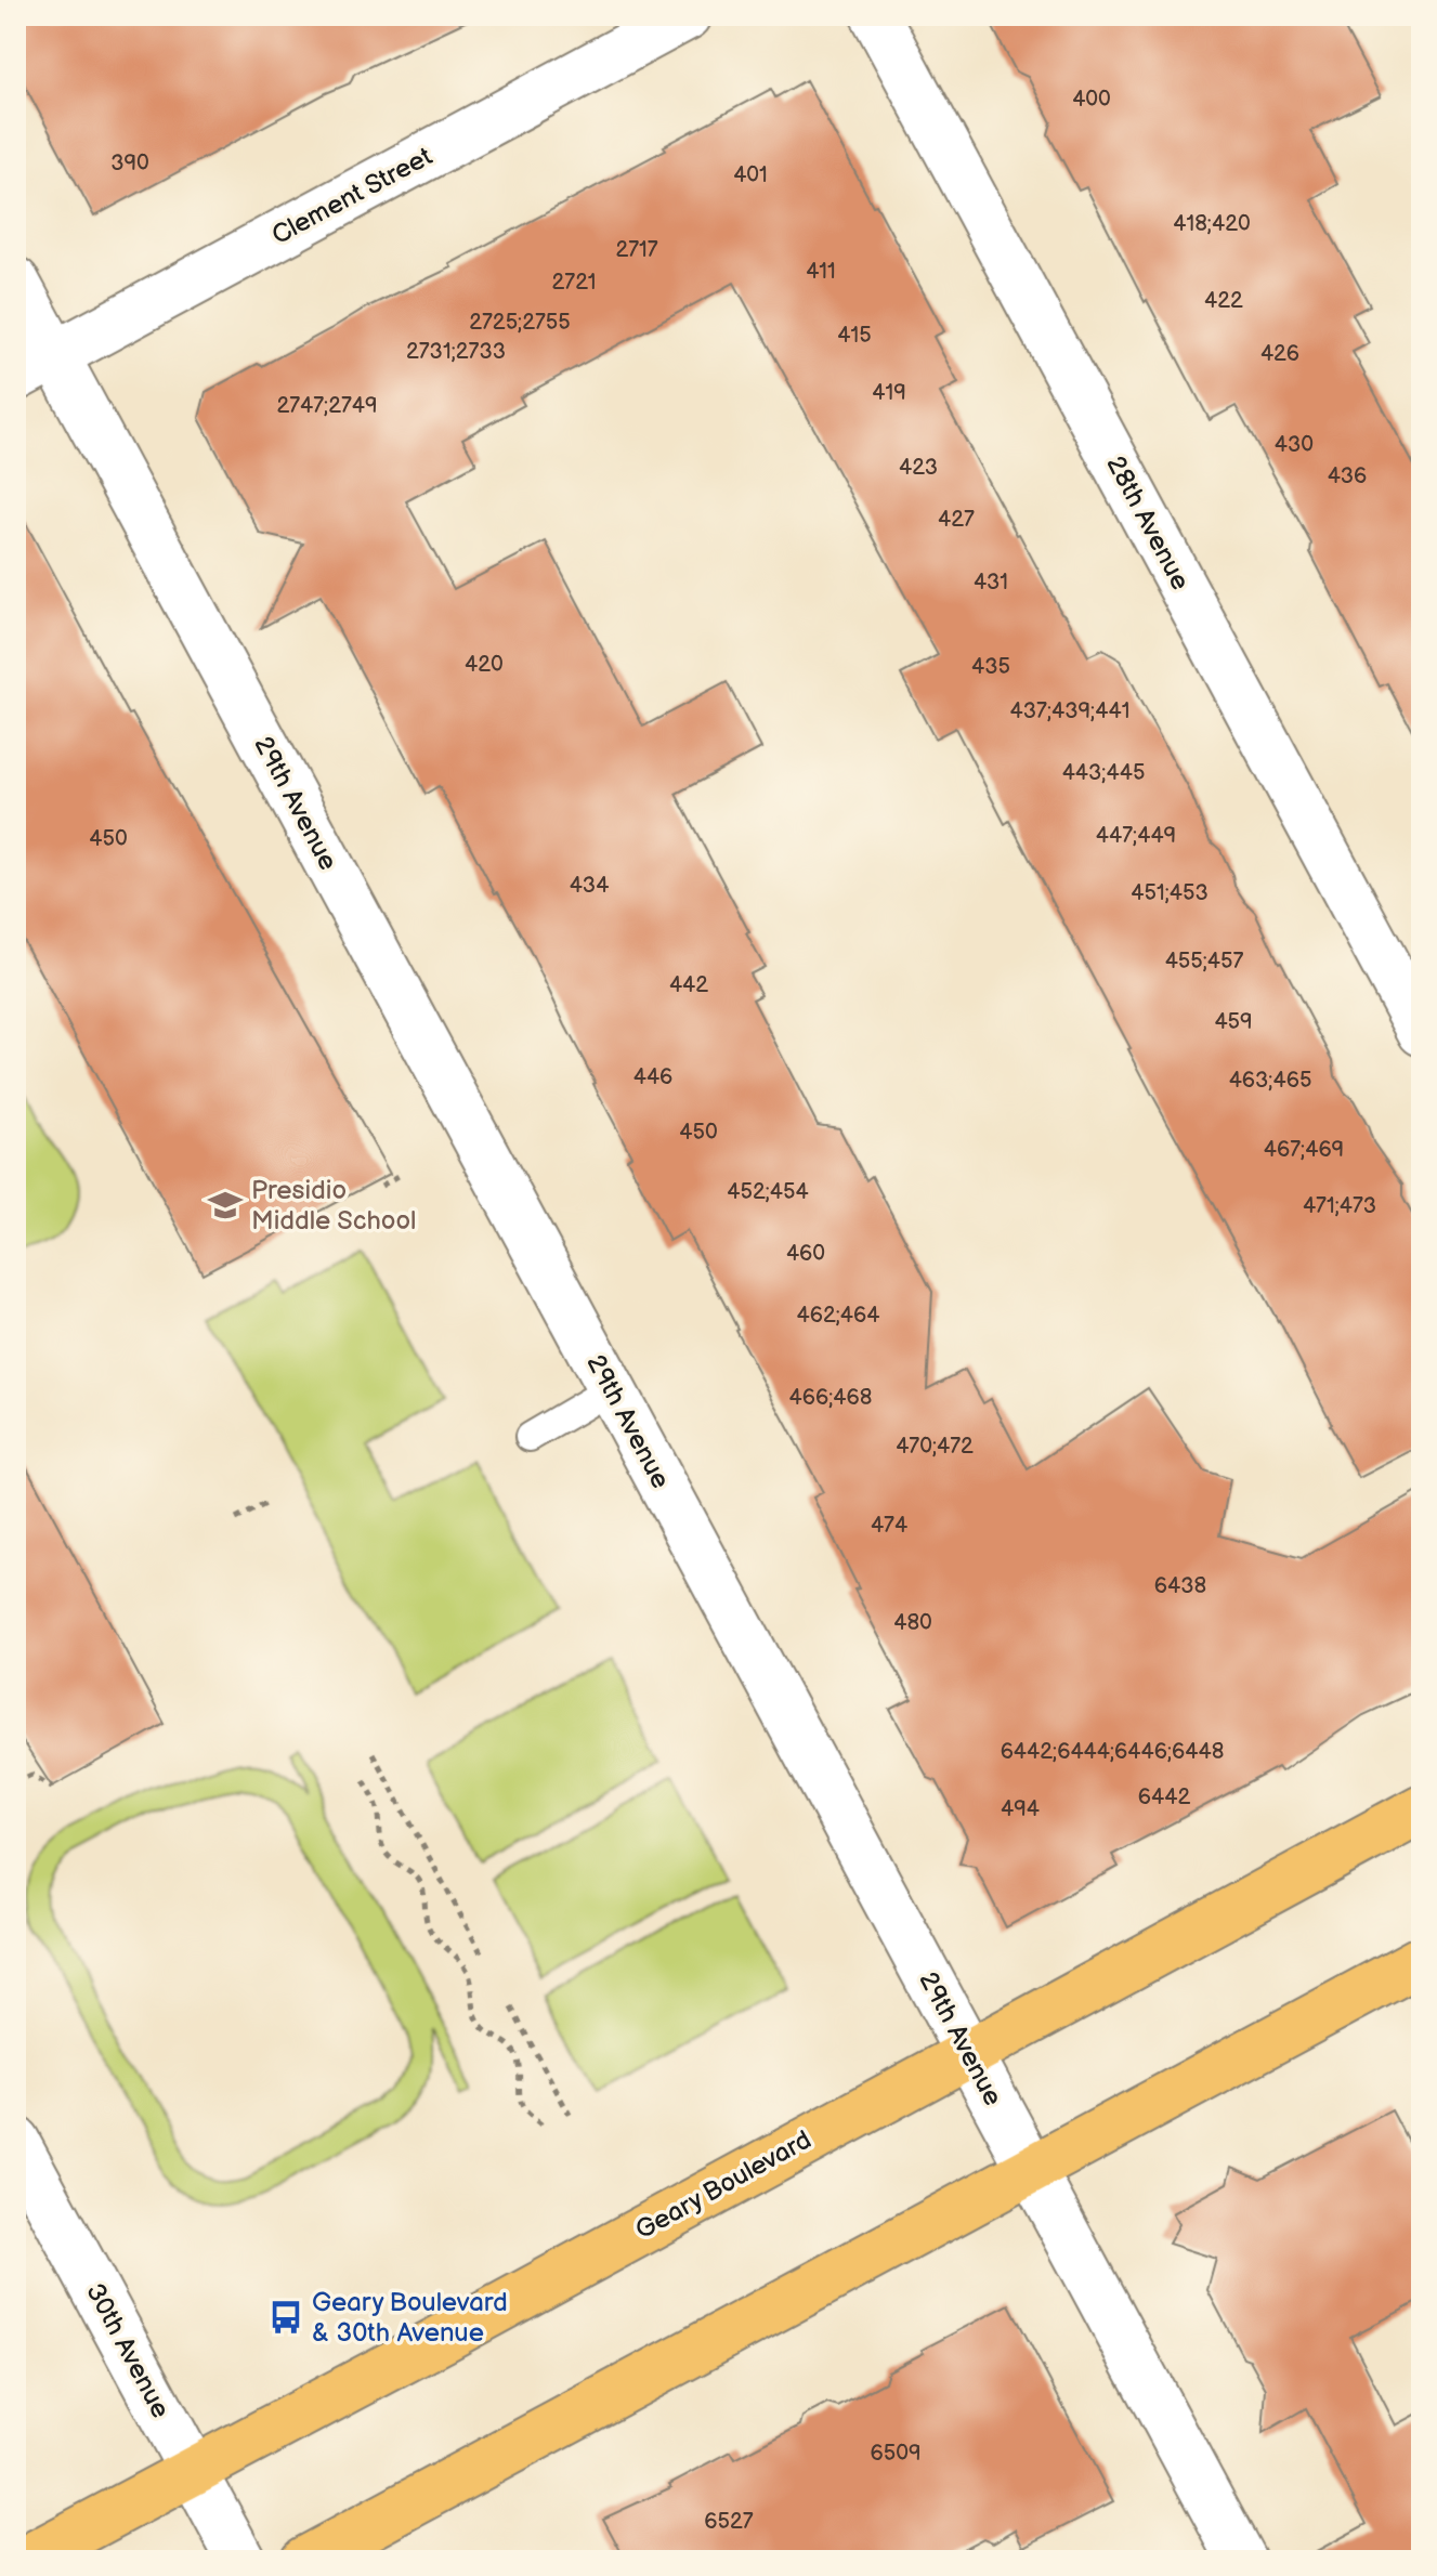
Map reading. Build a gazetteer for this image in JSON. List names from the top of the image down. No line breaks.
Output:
{"streets":{"main road":["Geary Boulevard"],"street":["Clement Street","28th Avenue","29th Avenue","30th Avenue"]},"crossings":[["Clement Street","29th Avenue"],["29th Avenue","Geary Boulevard"],["Geary Boulevard","30th Avenue"]],"places":{"school or university":["Presidio Middle School"],"bus stop":["Geary Boulevard & 30th Avenue"]},"house_numbers":["400","390","401","418;420","2717","411","2721","422","2725;2755","415","2731;2733","426","419","2747;2749","430","423","436","427","431","420","435","437;439;441","443;445","447;449","450","434","451;453","455;457","442","459","446","463;465","450","467;469","452;454","471;473","460","462;464","466;468","470;472","474","6438","480","6442;6444;6446;6448","6442","494","6509","6527"]}
